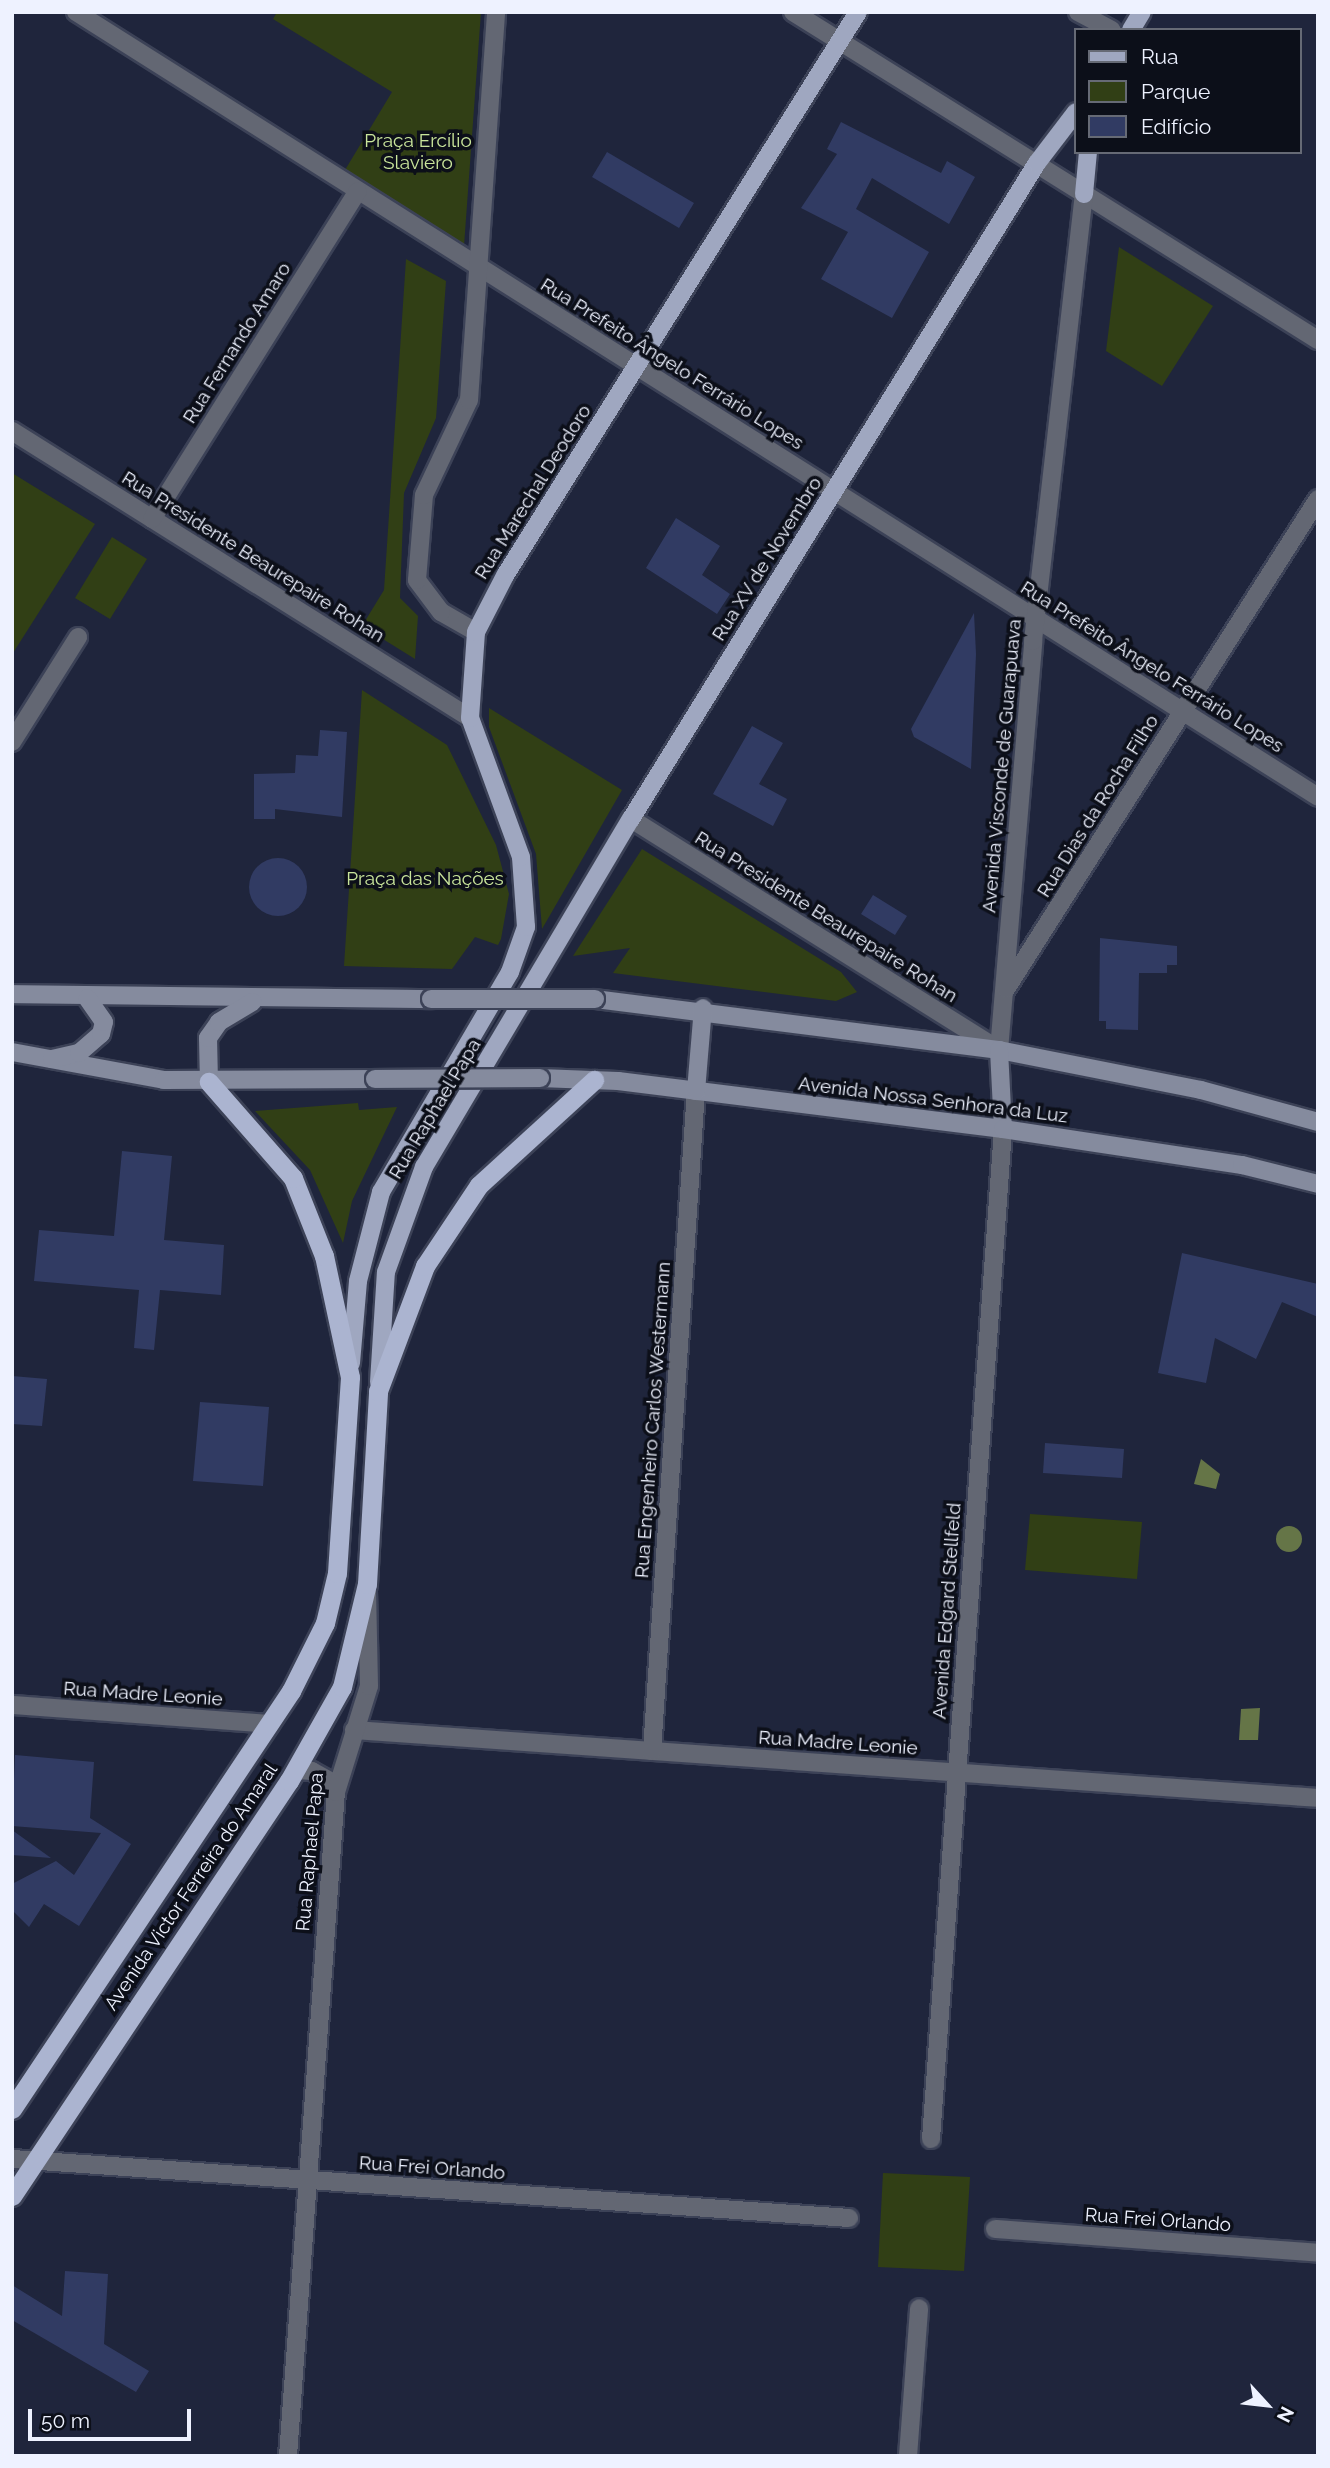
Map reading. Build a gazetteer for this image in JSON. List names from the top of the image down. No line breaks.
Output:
{"streets":{"highway":["Rua Raphael Papa","Avenida Victor Ferreira do Amaral"],"main road":["Rua Marechal Deodoro","Rua XV de Novembro","Avenida Nossa Senhora da Luz"],"street":["Rua Fernando Amaro","Rua Prefeito Ângelo Ferrário Lopes","Rua Presidente Beaurepaire Rohan","Avenida Visconde de Guarapuava","Rua Dias da Rocha Filho","Rua Engenheiro Carlos Westermann","Avenida Edgard Stellfeld","Rua Madre Leonie","Rua Frei Orlando"]},"crossings":[["Rua Fernando Amaro","Rua Prefeito Ângelo Ferrário Lopes"],["Rua Fernando Amaro","Rua Presidente Beaurepaire Rohan"],["Rua Prefeito Ângelo Ferrário Lopes","Rua Marechal Deodoro"],["Rua Prefeito Ângelo Ferrário Lopes","Rua XV de Novembro"],["Rua Prefeito Ângelo Ferrário Lopes","Avenida Visconde de Guarapuava"],["Rua Prefeito Ângelo Ferrário Lopes","Rua Dias da Rocha Filho"],["Rua Marechal Deodoro","Rua Presidente Beaurepaire Rohan"],["Rua Marechal Deodoro","Rua Raphael Papa"],["Rua Presidente Beaurepaire Rohan","Rua XV de Novembro"],["Rua Presidente Beaurepaire Rohan","Avenida Visconde de Guarapuava"],["Rua XV de Novembro","Rua Raphael Papa"],["Avenida Visconde de Guarapuava","Rua Dias da Rocha Filho"],["Avenida Nossa Senhora da Luz","Rua Engenheiro Carlos Westermann"],["Avenida Nossa Senhora da Luz","Avenida Edgard Stellfeld"],["Rua Raphael Papa","Rua Madre Leonie"],["Rua Raphael Papa","Avenida Victor Ferreira do Amaral"],["Rua Raphael Papa","Rua Frei Orlando"],["Rua Engenheiro Carlos Westermann","Rua Madre Leonie"],["Avenida Edgard Stellfeld","Rua Madre Leonie"],["Rua Madre Leonie","Avenida Victor Ferreira do Amaral"],["Avenida Victor Ferreira do Amaral","Rua Frei Orlando"]],"parks":["Praça Ercílio Slaviero","Praça das Nações"],"legend":["Rua","Parque","Edifício"],"scale_bar":"50 m","north":"bottom right"}
